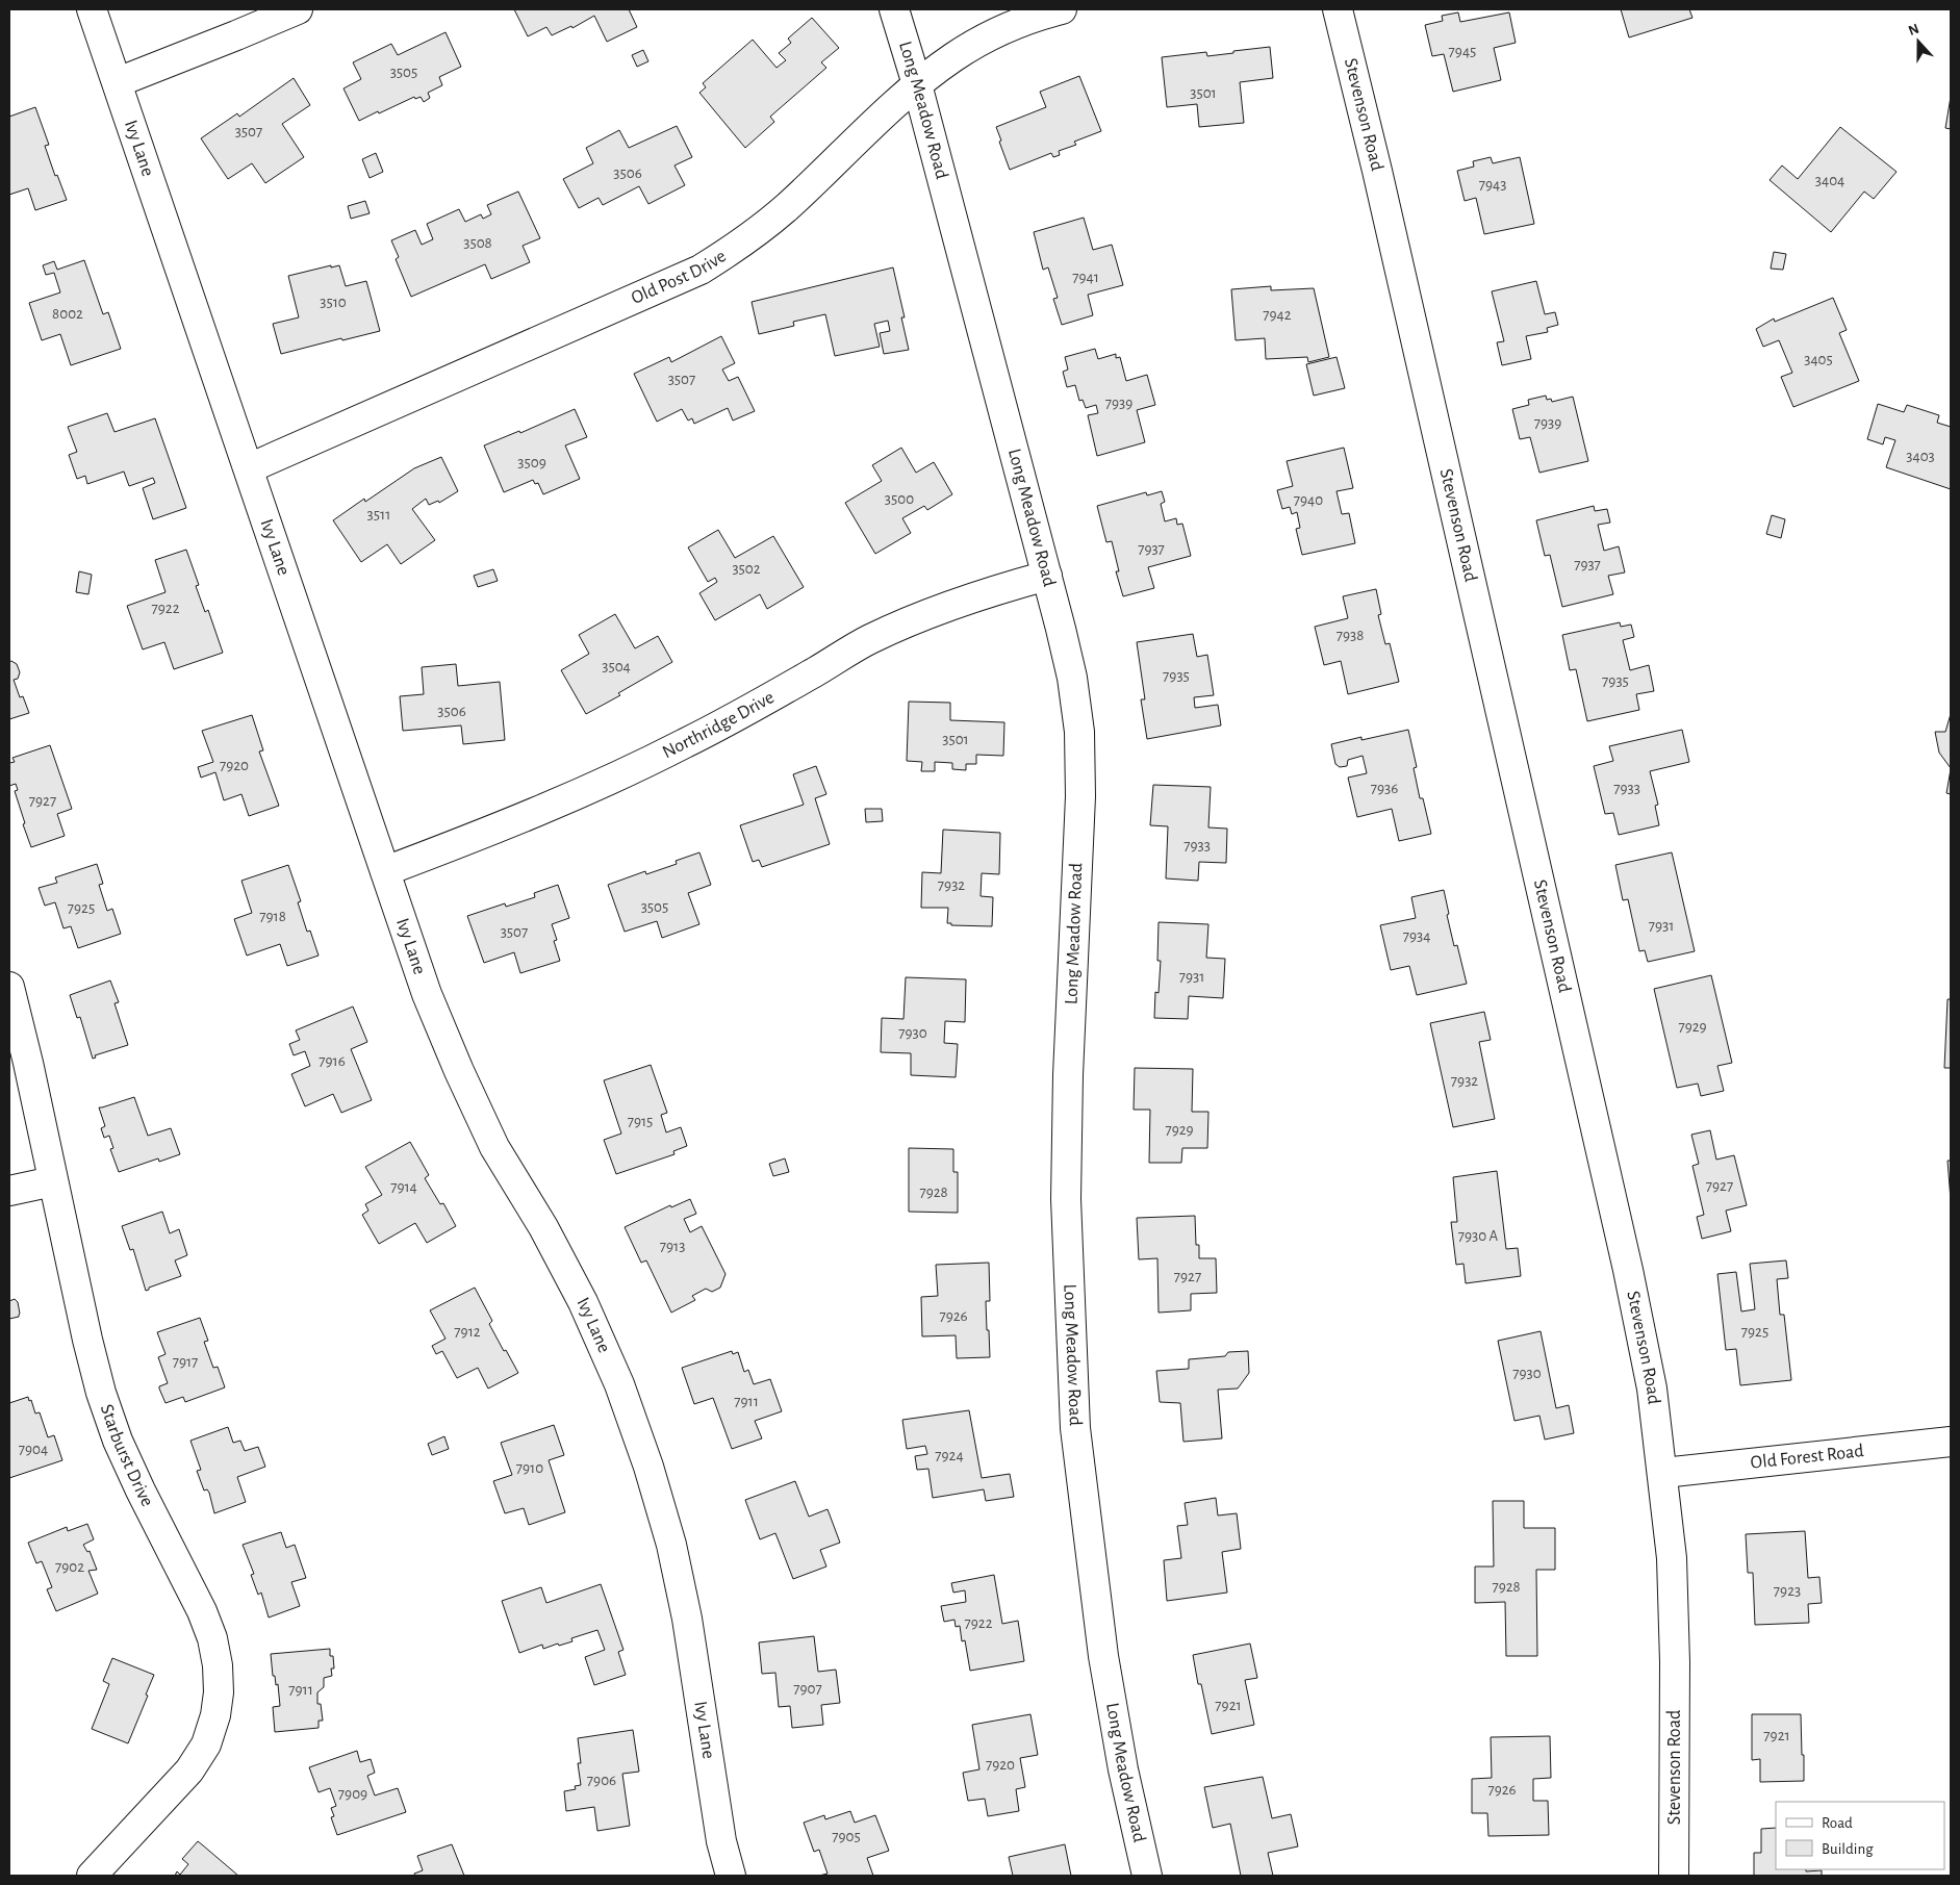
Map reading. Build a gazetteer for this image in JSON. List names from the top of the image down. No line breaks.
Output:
{"streets":{"street":["Long Meadow Road","Stevenson Road","Ivy Lane","Old Post Drive","Northridge Drive","Starburst Drive","Old Forest Road"]},"crossings":[["Long Meadow Road","Old Post Drive"],["Long Meadow Road","Northridge Drive"],["Stevenson Road","Old Forest Road"],["Ivy Lane","Old Post Drive"],["Ivy Lane","Northridge Drive"]],"house_numbers":["7945","3505","3501","3507","3506","3404","7943","3508","7941","3510","8002","7942","3405","3507","7939","7939","3403","3509","3500","7940","3511","7937","7937","3502","7922","7938","3504","7935","7935","3506","3501","7920","7936","7933","7927","7933","7932","3505","7925","7918","7931","3507","7934","7931","7929","7930","7916","7932","7915","7929","7927","7914","7928","7930 A","7913","7927","7926","7912","7925","7917","7930","7911","7904","7924","7910","7902","7928","7923","7922","7907","7911","7921","7921","7920","7906","7926","7909","7905"],"legend":["Road","Building"],"north":"top"}
